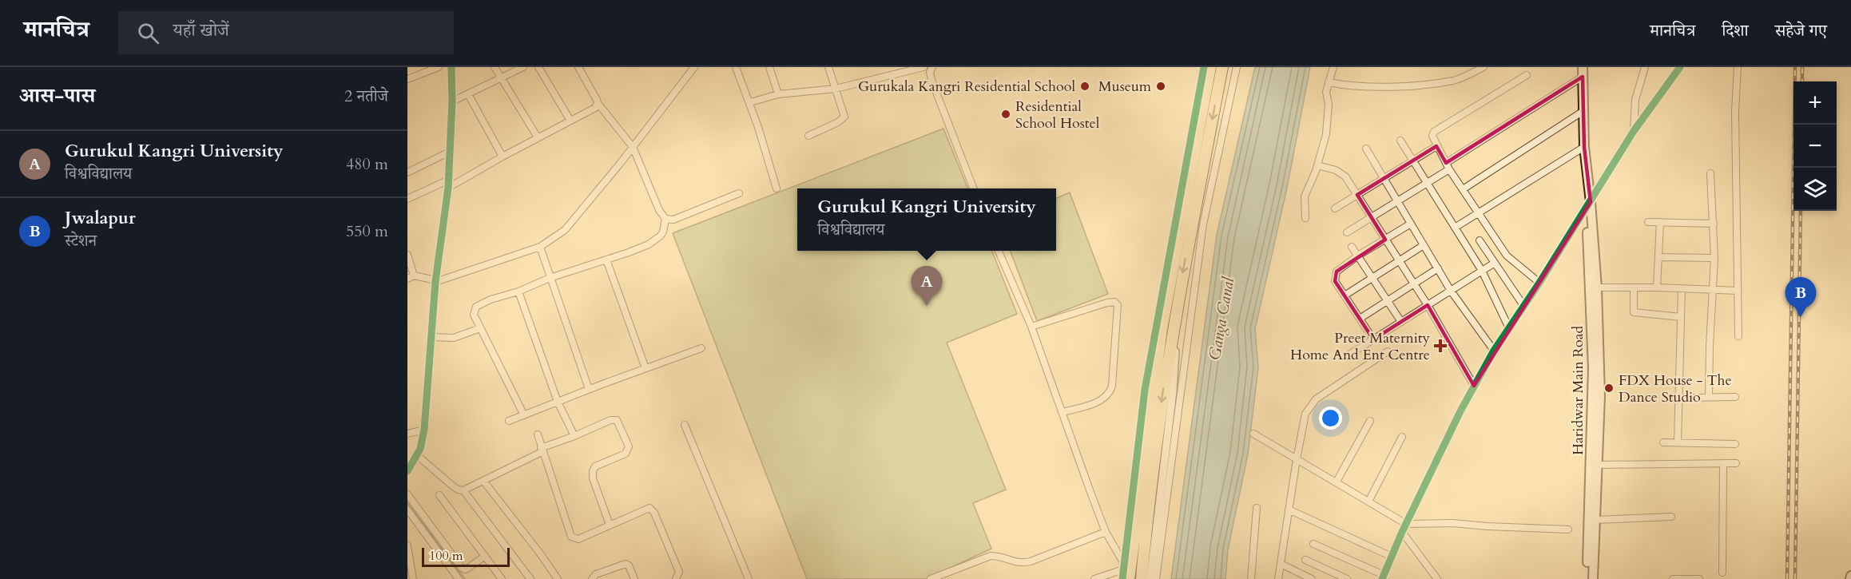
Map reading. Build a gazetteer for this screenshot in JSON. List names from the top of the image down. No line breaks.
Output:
{"streets":{"main road":["Haridwar Main Road"]},"water":["Ganga Canal"],"places":{"other":["Gurukala Kangri Residential School","Museum","Residential School Hostel","FDX House - The Dance Studio"],"health":["Preet Maternity Home And Ent Centre"]},"scale_bar":"100 m","page":{"header":"मानचित्र","search":"यहाँ खोजें","nav":["मानचित्र","दिशा","सहेजे गए"],"heading":["आस-पास","2 नतीजे"],"map_buttons":["+","−"],"list":[{"mark":"A","name":"Gurukul Kangri University","note":"विश्वविद्यालय","value":"480 m"},{"mark":"B","name":"Jwalapur","note":"स्टेशन","value":"550 m"}],"popup":["Gurukul Kangri University","विश्वविद्यालय"],"pins":["A","B"],"scale":"100 m"}}
